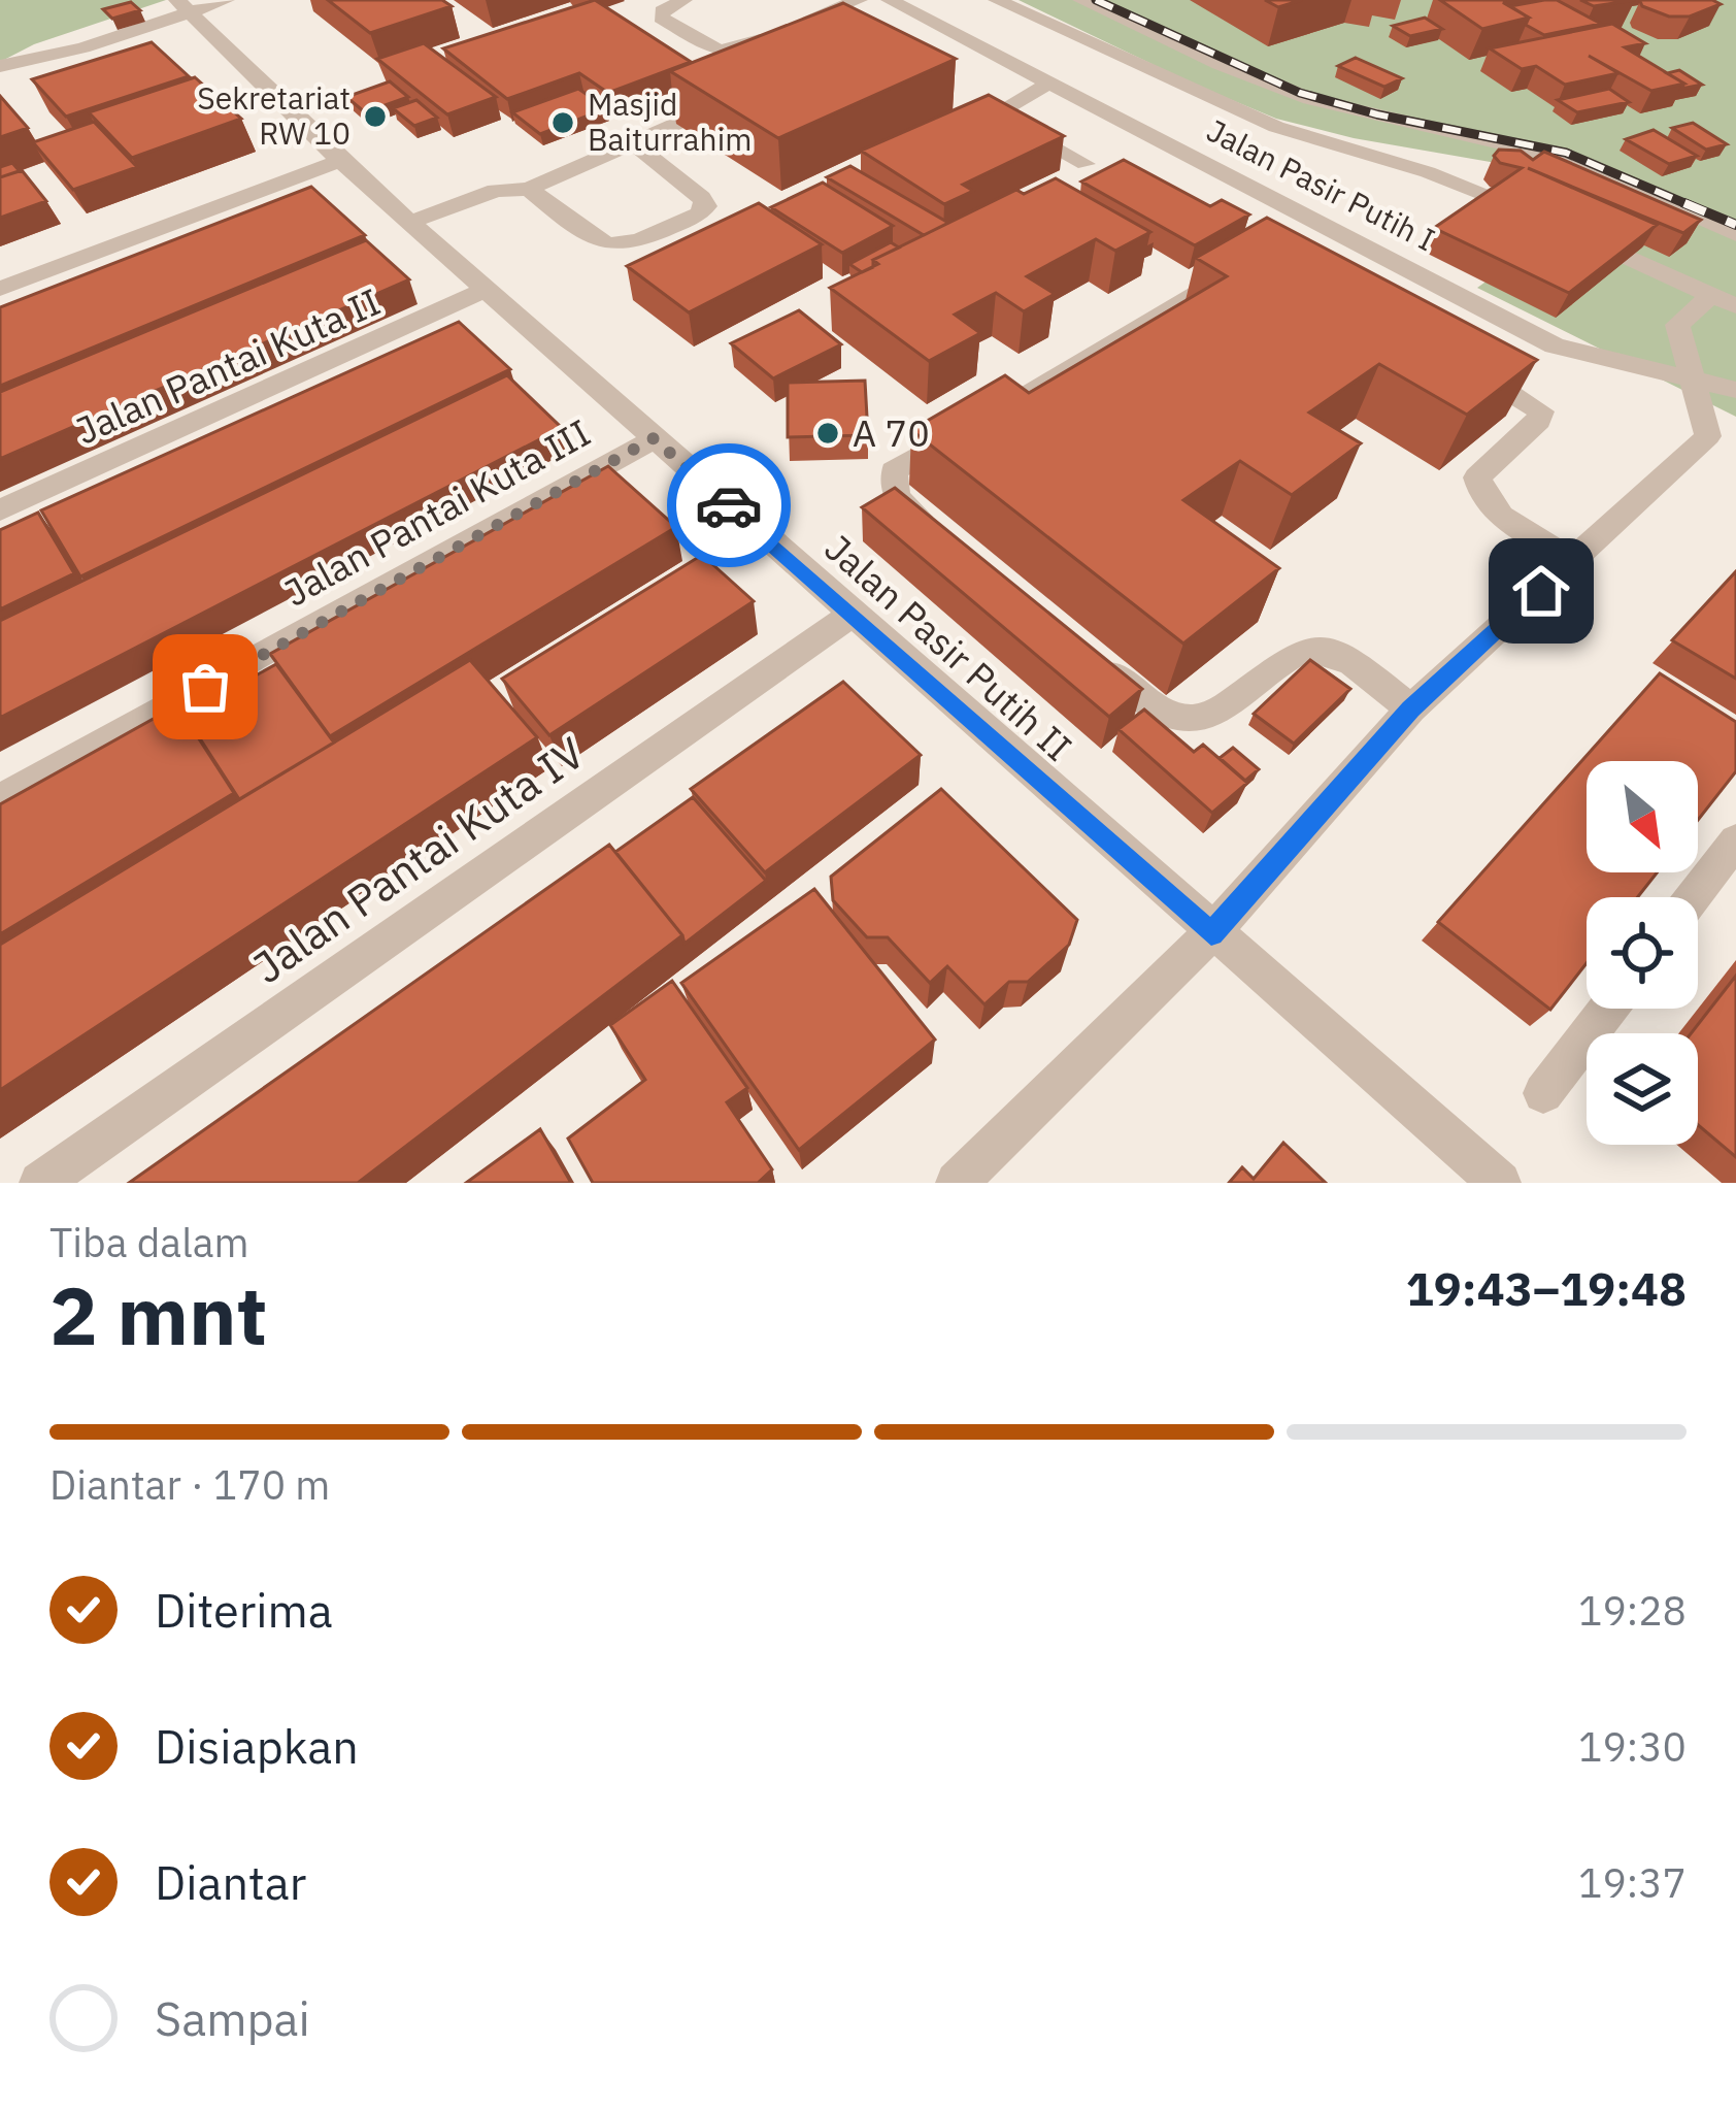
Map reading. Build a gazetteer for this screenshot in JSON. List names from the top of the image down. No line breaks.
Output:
{"streets":{"street":["Jalan Pasir Putih I","Jalan Pantai Kuta II","Jalan Pantai Kuta III","Jalan Pasir Putih II","Jalan Pantai Kuta IV"]},"crossings":[["Jalan Pantai Kuta II","Jalan Pasir Putih II"],["Jalan Pantai Kuta III","Jalan Pasir Putih II"],["Jalan Pasir Putih II","Jalan Pantai Kuta IV"]],"places":["Sekretariat RW 10","Masjid Baiturrahim","A 70"],"north":"bottom right","page":{"heading":["2 mnt","Tiba dalam","19:43–19:48"],"bar":"Diantar · 170 m","list":[["Diterima","19:28"],["Disiapkan","19:30"],["Diantar","19:37"],"Sampai"]}}
